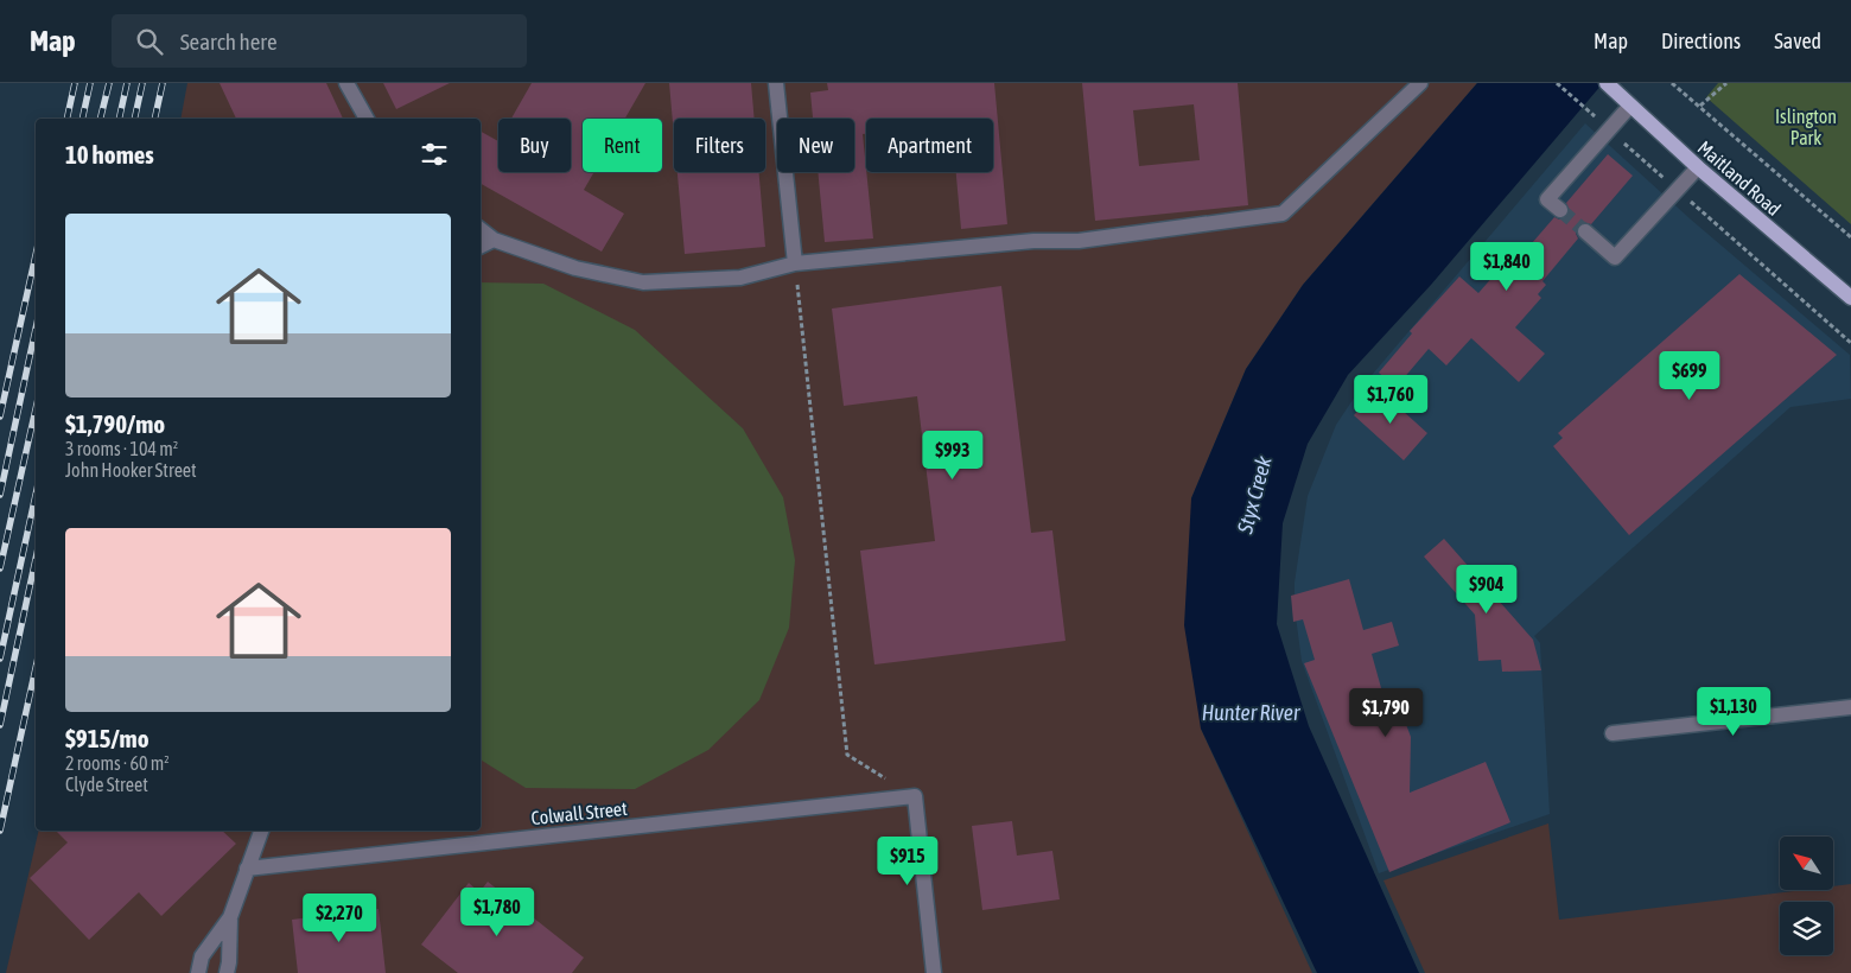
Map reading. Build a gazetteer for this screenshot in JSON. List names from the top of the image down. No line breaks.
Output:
{"streets":{"main road":["Maitland Road"],"street":["Colwall Street"]},"water":["Styx Creek","Hunter River"],"parks":["Islington Park"],"north":"top left","page":{"header":"Map","search":"Search here","nav":["Map","Directions","Saved"],"chip":["Buy","Rent","Filters","New","Apartment"],"heading":"10 homes","list":[{"name":"$1,790/mo","note":"3 rooms · 104 m² · John Hooker Street"},{"name":"$915/mo","note":"2 rooms · 60 m² · Clyde Street"}],"price":["$1,840","$699","$1,760","$993","$904","$1,130","$1,790","$915","$1,780","$2,270"]}}
